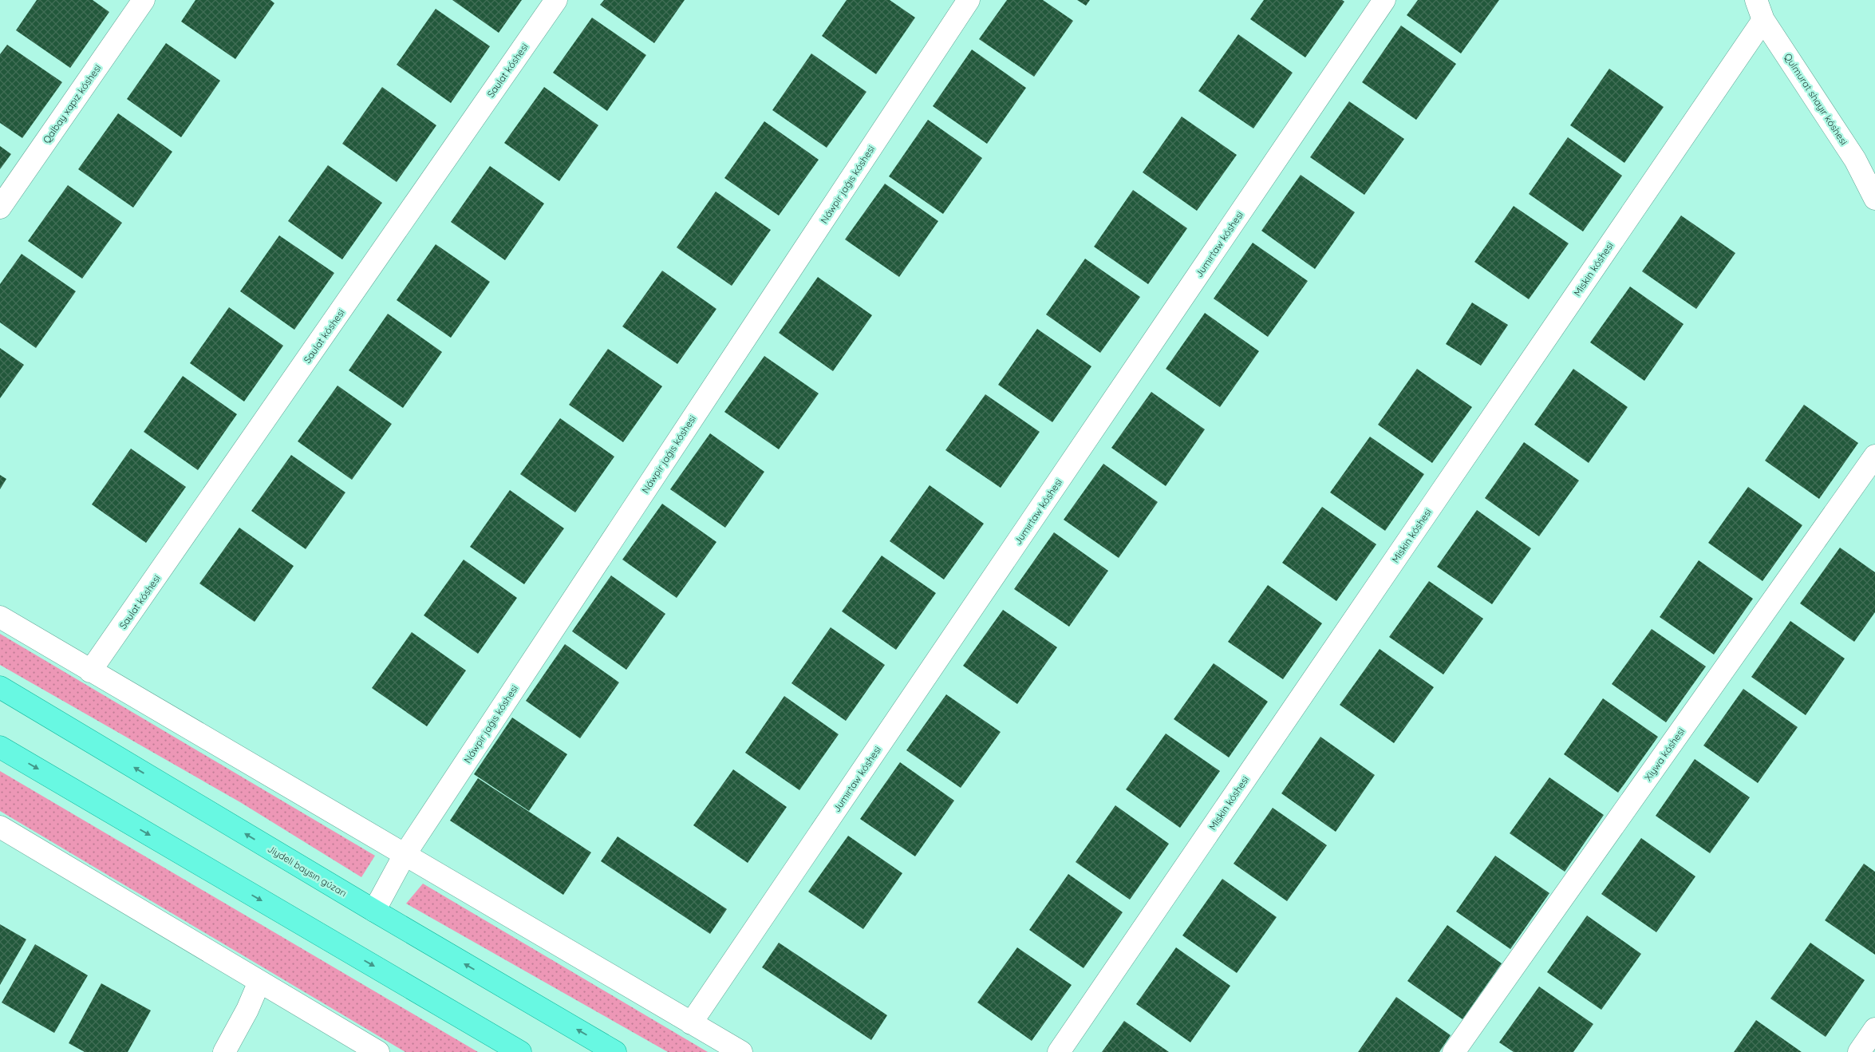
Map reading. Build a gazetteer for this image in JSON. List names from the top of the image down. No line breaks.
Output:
{"streets":{"main road":["Jiydeli baysın gúzarı"],"street":["Saulat kóshesi","Qulmurat shayır kóshesi","Qalbay xapız kóshesi","Náwpir jaǵıs kóshesi","Jumırtaw kóshesi","Miskin kóshesi","Xiywa kóshesi"]},"crossings":[["Qulmurat shayır kóshesi","Miskin kóshesi"],["Náwpir jaǵıs kóshesi","Jiydeli baysın gúzarı"]]}
